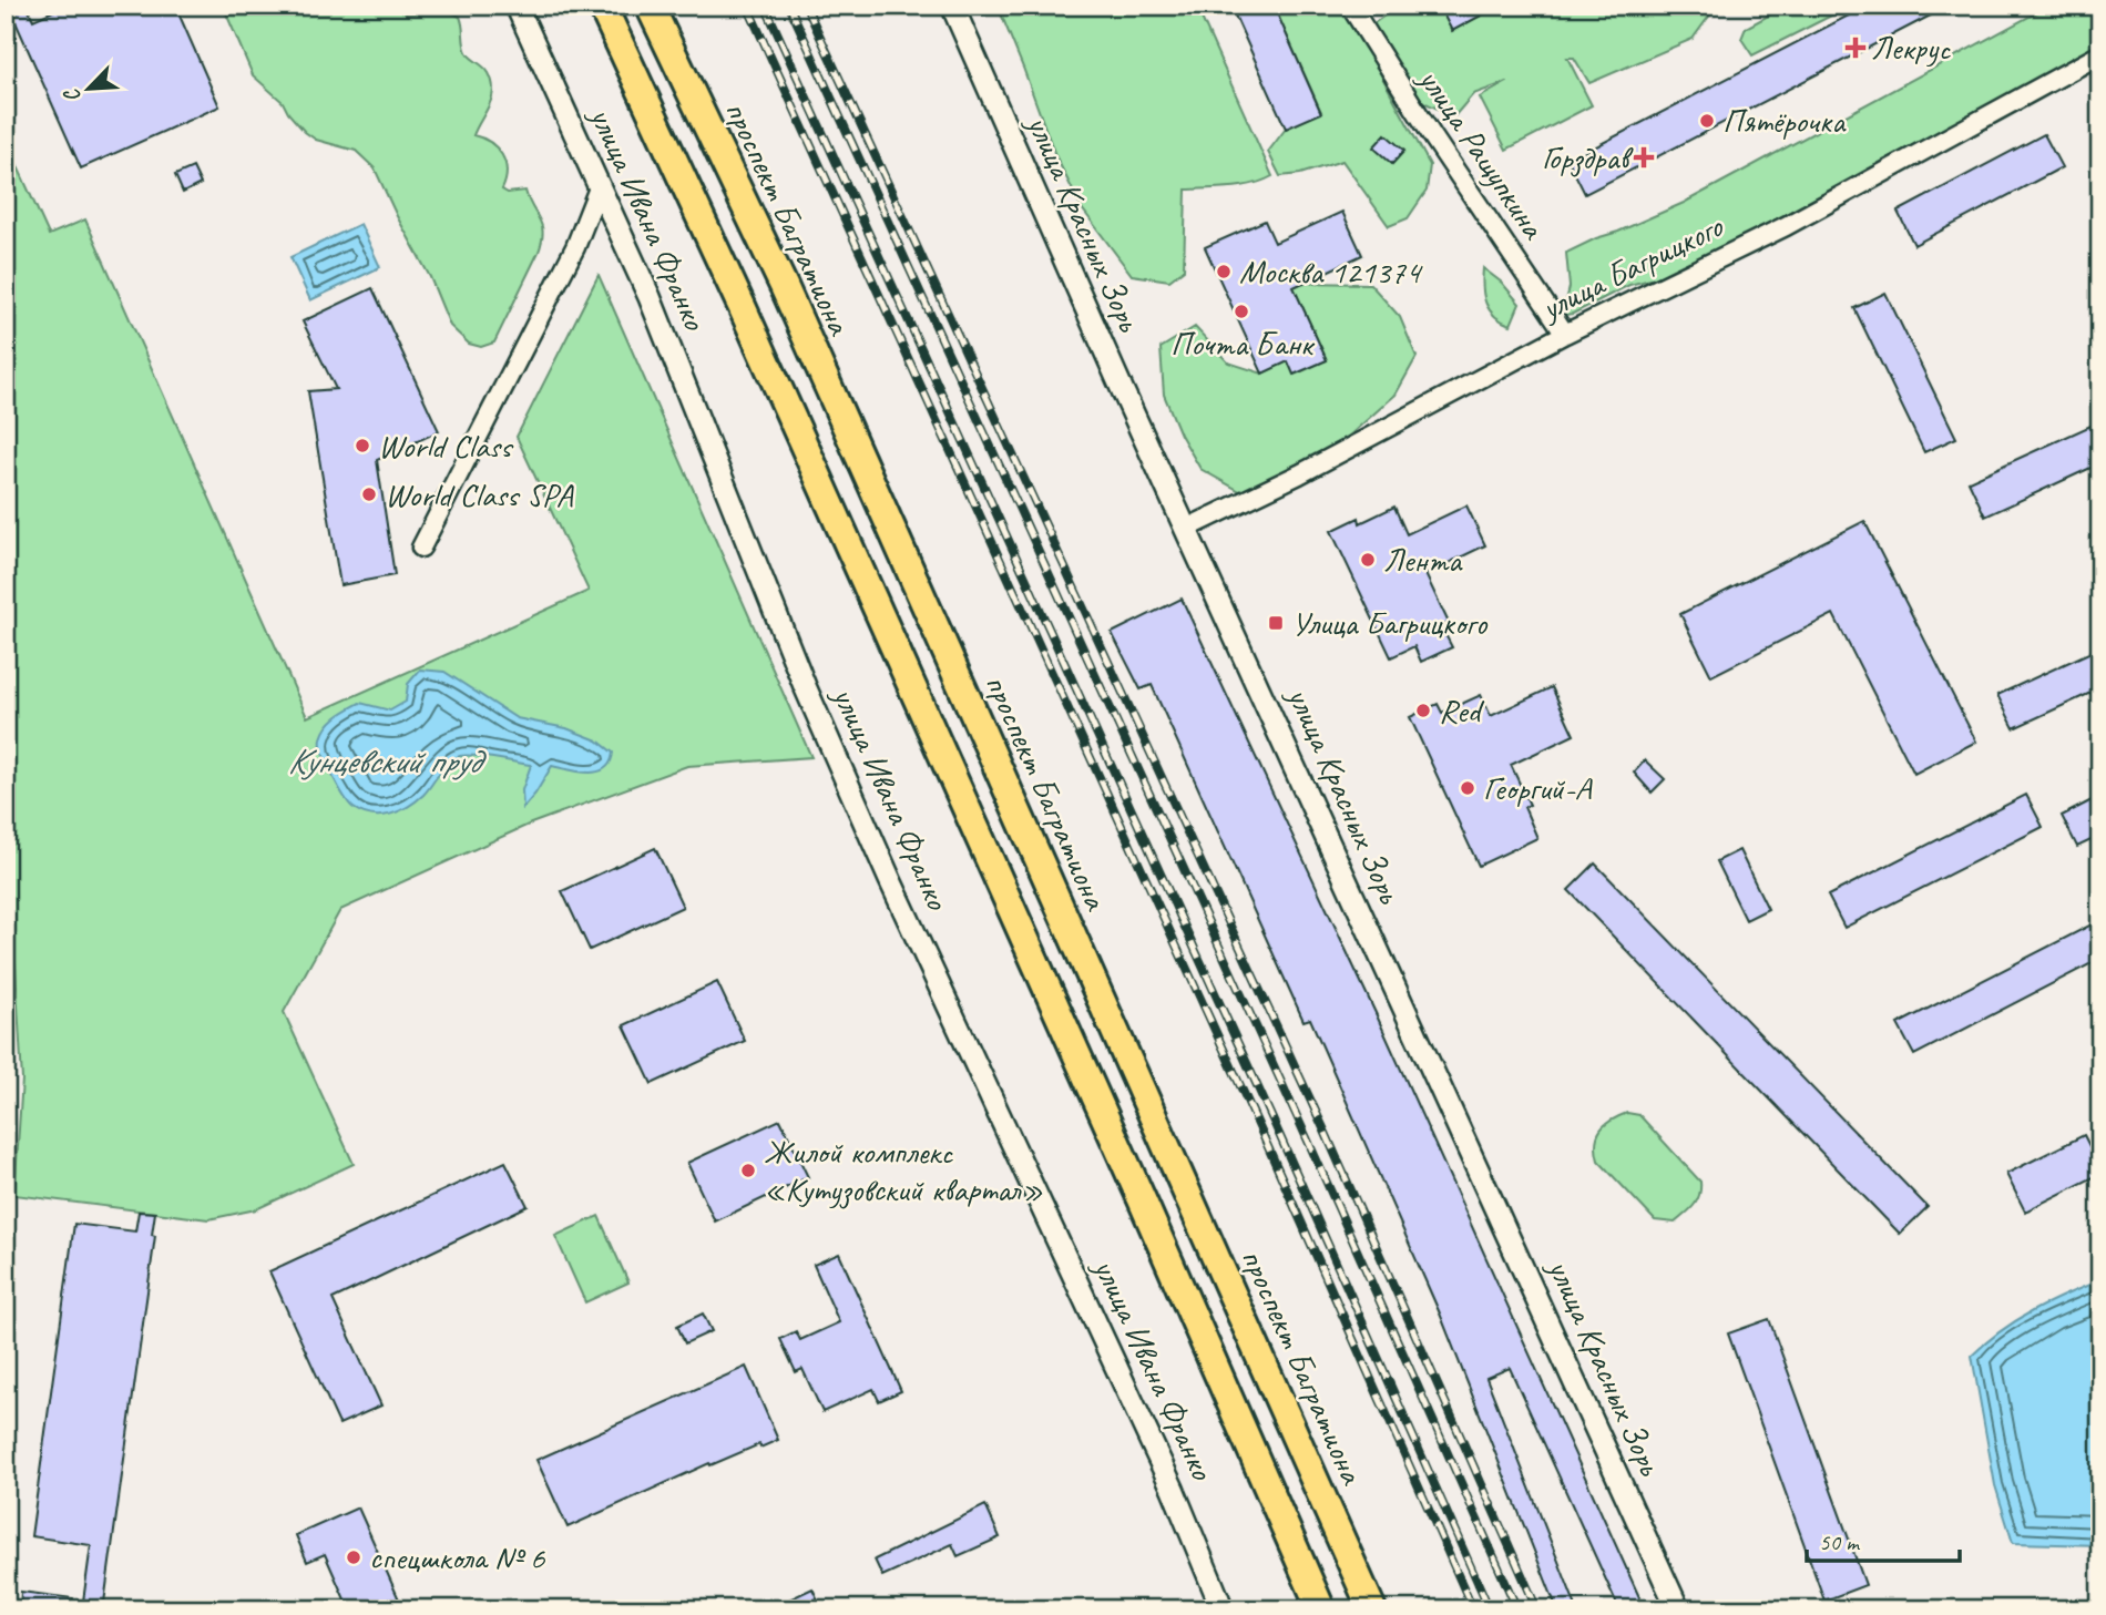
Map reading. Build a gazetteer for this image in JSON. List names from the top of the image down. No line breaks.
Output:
{"streets":{"main road":["проспект Багратиона"],"street":["улица Ращупкина","улица Ивана Франко","улица Красных Зорь","улица Багрицкого"]},"crossings":[["улица Ращупкина","улица Багрицкого"],["улица Красных Зорь","улица Багрицкого"]],"water":["Кунцевский пруд"],"places":{"health":["Лекрус","Горздрав"],"other":["Пятёрочка","Москва 121374","Почта Банк","World Class","World Class SPA","Лента","Red","Георгий-А","Жилой комплекс «Кутузовский квартал»","спецшкола № 6"],"transit":["Улица Багрицкого"]},"scale_bar":"50 m","north":"bottom left"}
